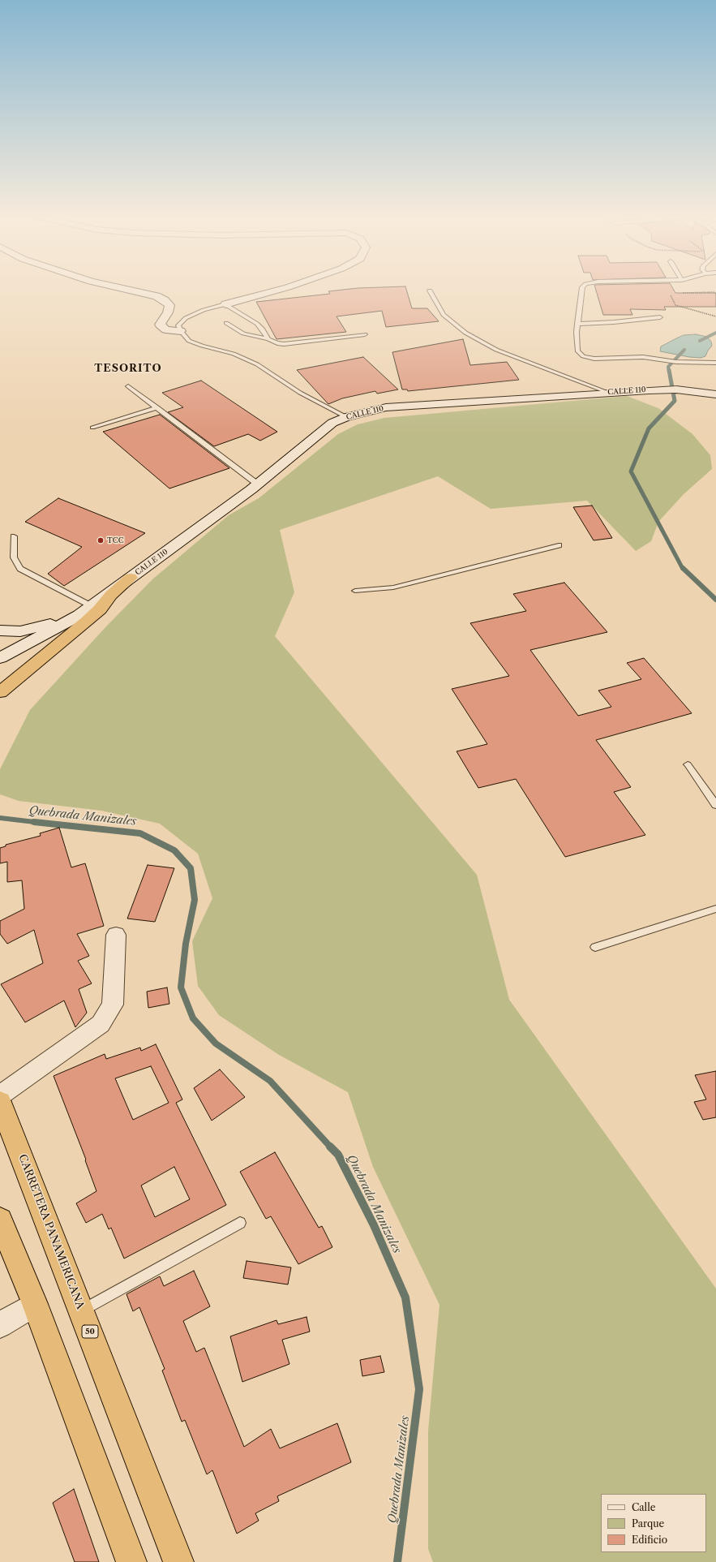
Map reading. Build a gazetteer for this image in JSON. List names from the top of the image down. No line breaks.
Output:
{"streets":{"highway":["CARRETERA PANAMERICANA","50"],"main road":["CALLE 110"]},"districts":["TESORITO"],"water":["Quebrada Manizales"],"places":["TCC"],"legend":["Calle","Parque","Edificio"]}
